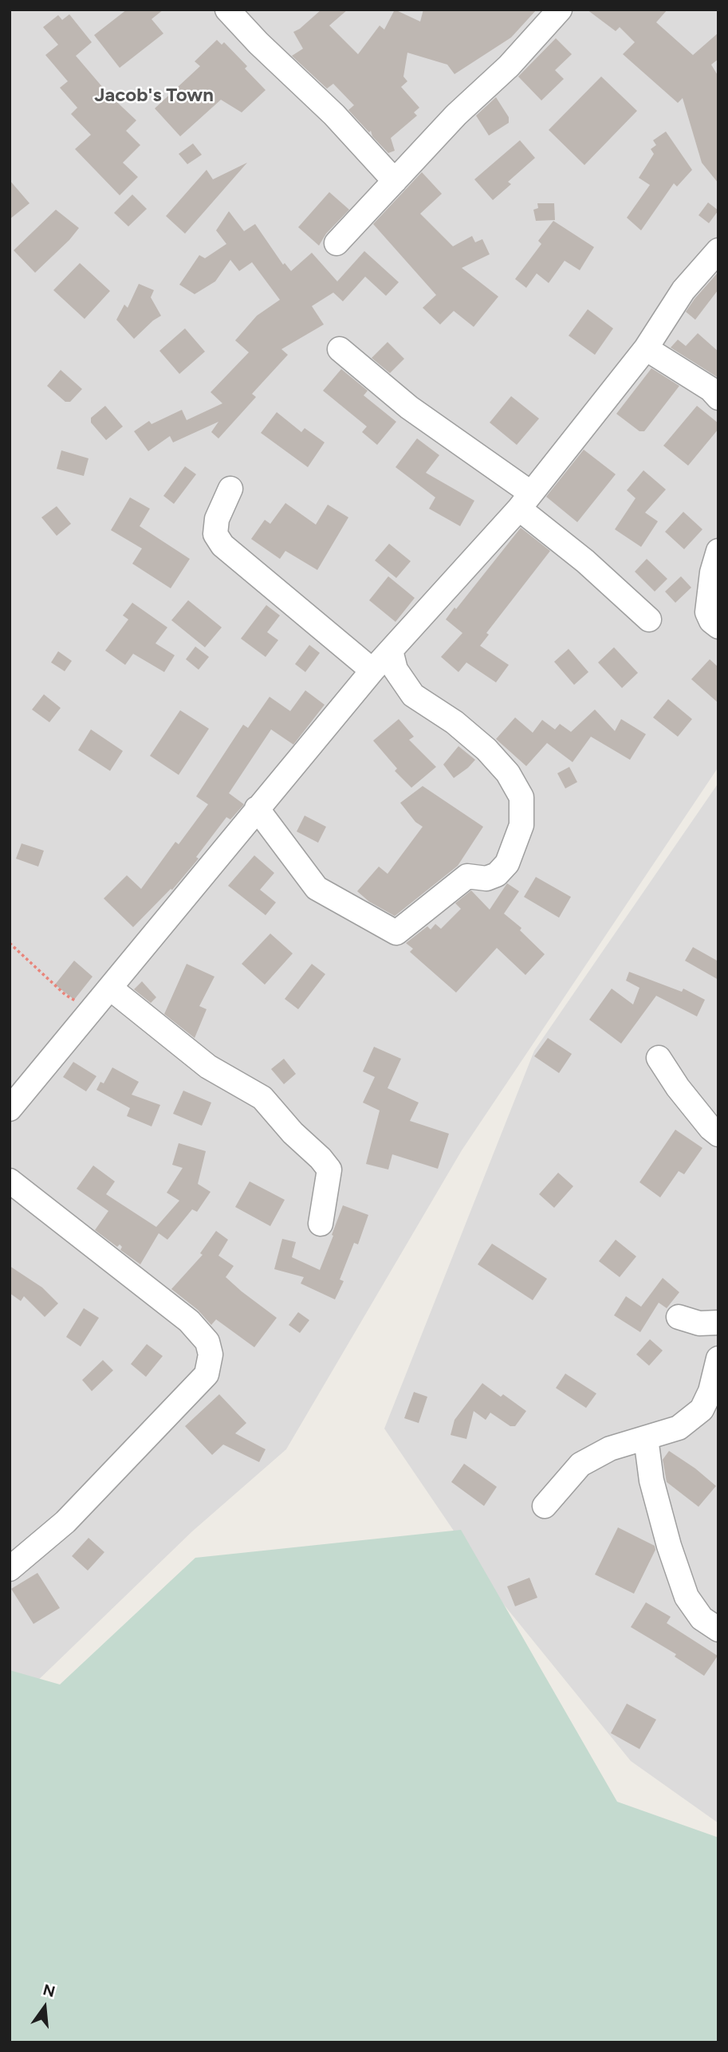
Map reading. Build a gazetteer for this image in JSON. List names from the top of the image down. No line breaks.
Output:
{"districts":["Jacob's Town"],"north":"top"}
